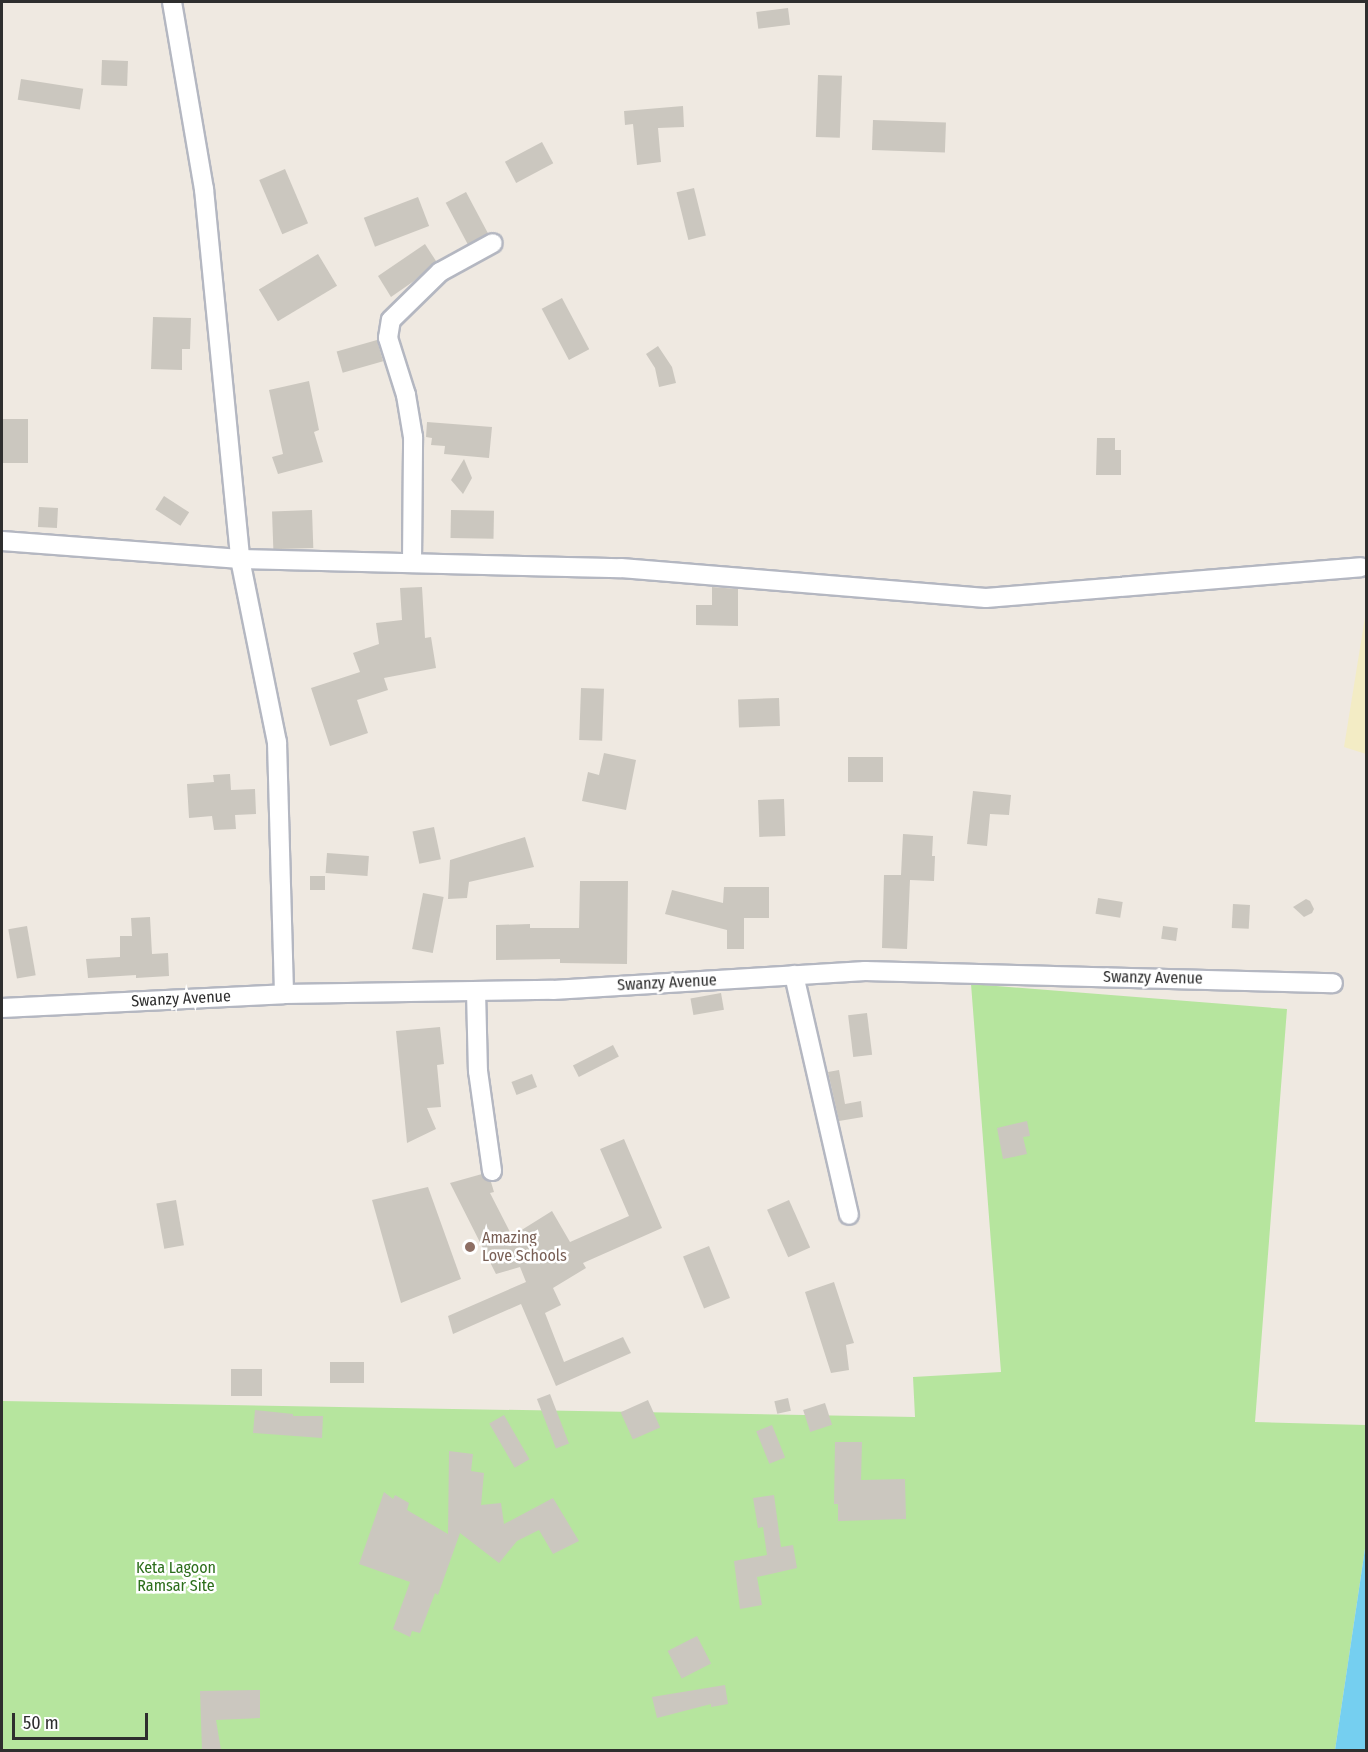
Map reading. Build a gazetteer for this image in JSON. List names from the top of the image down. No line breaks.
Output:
{"streets":{"street":["Swanzy Avenue"]},"parks":["Keta Lagoon Ramsar Site"],"places":["Amazing Love Schools"],"scale_bar":"50 m"}
